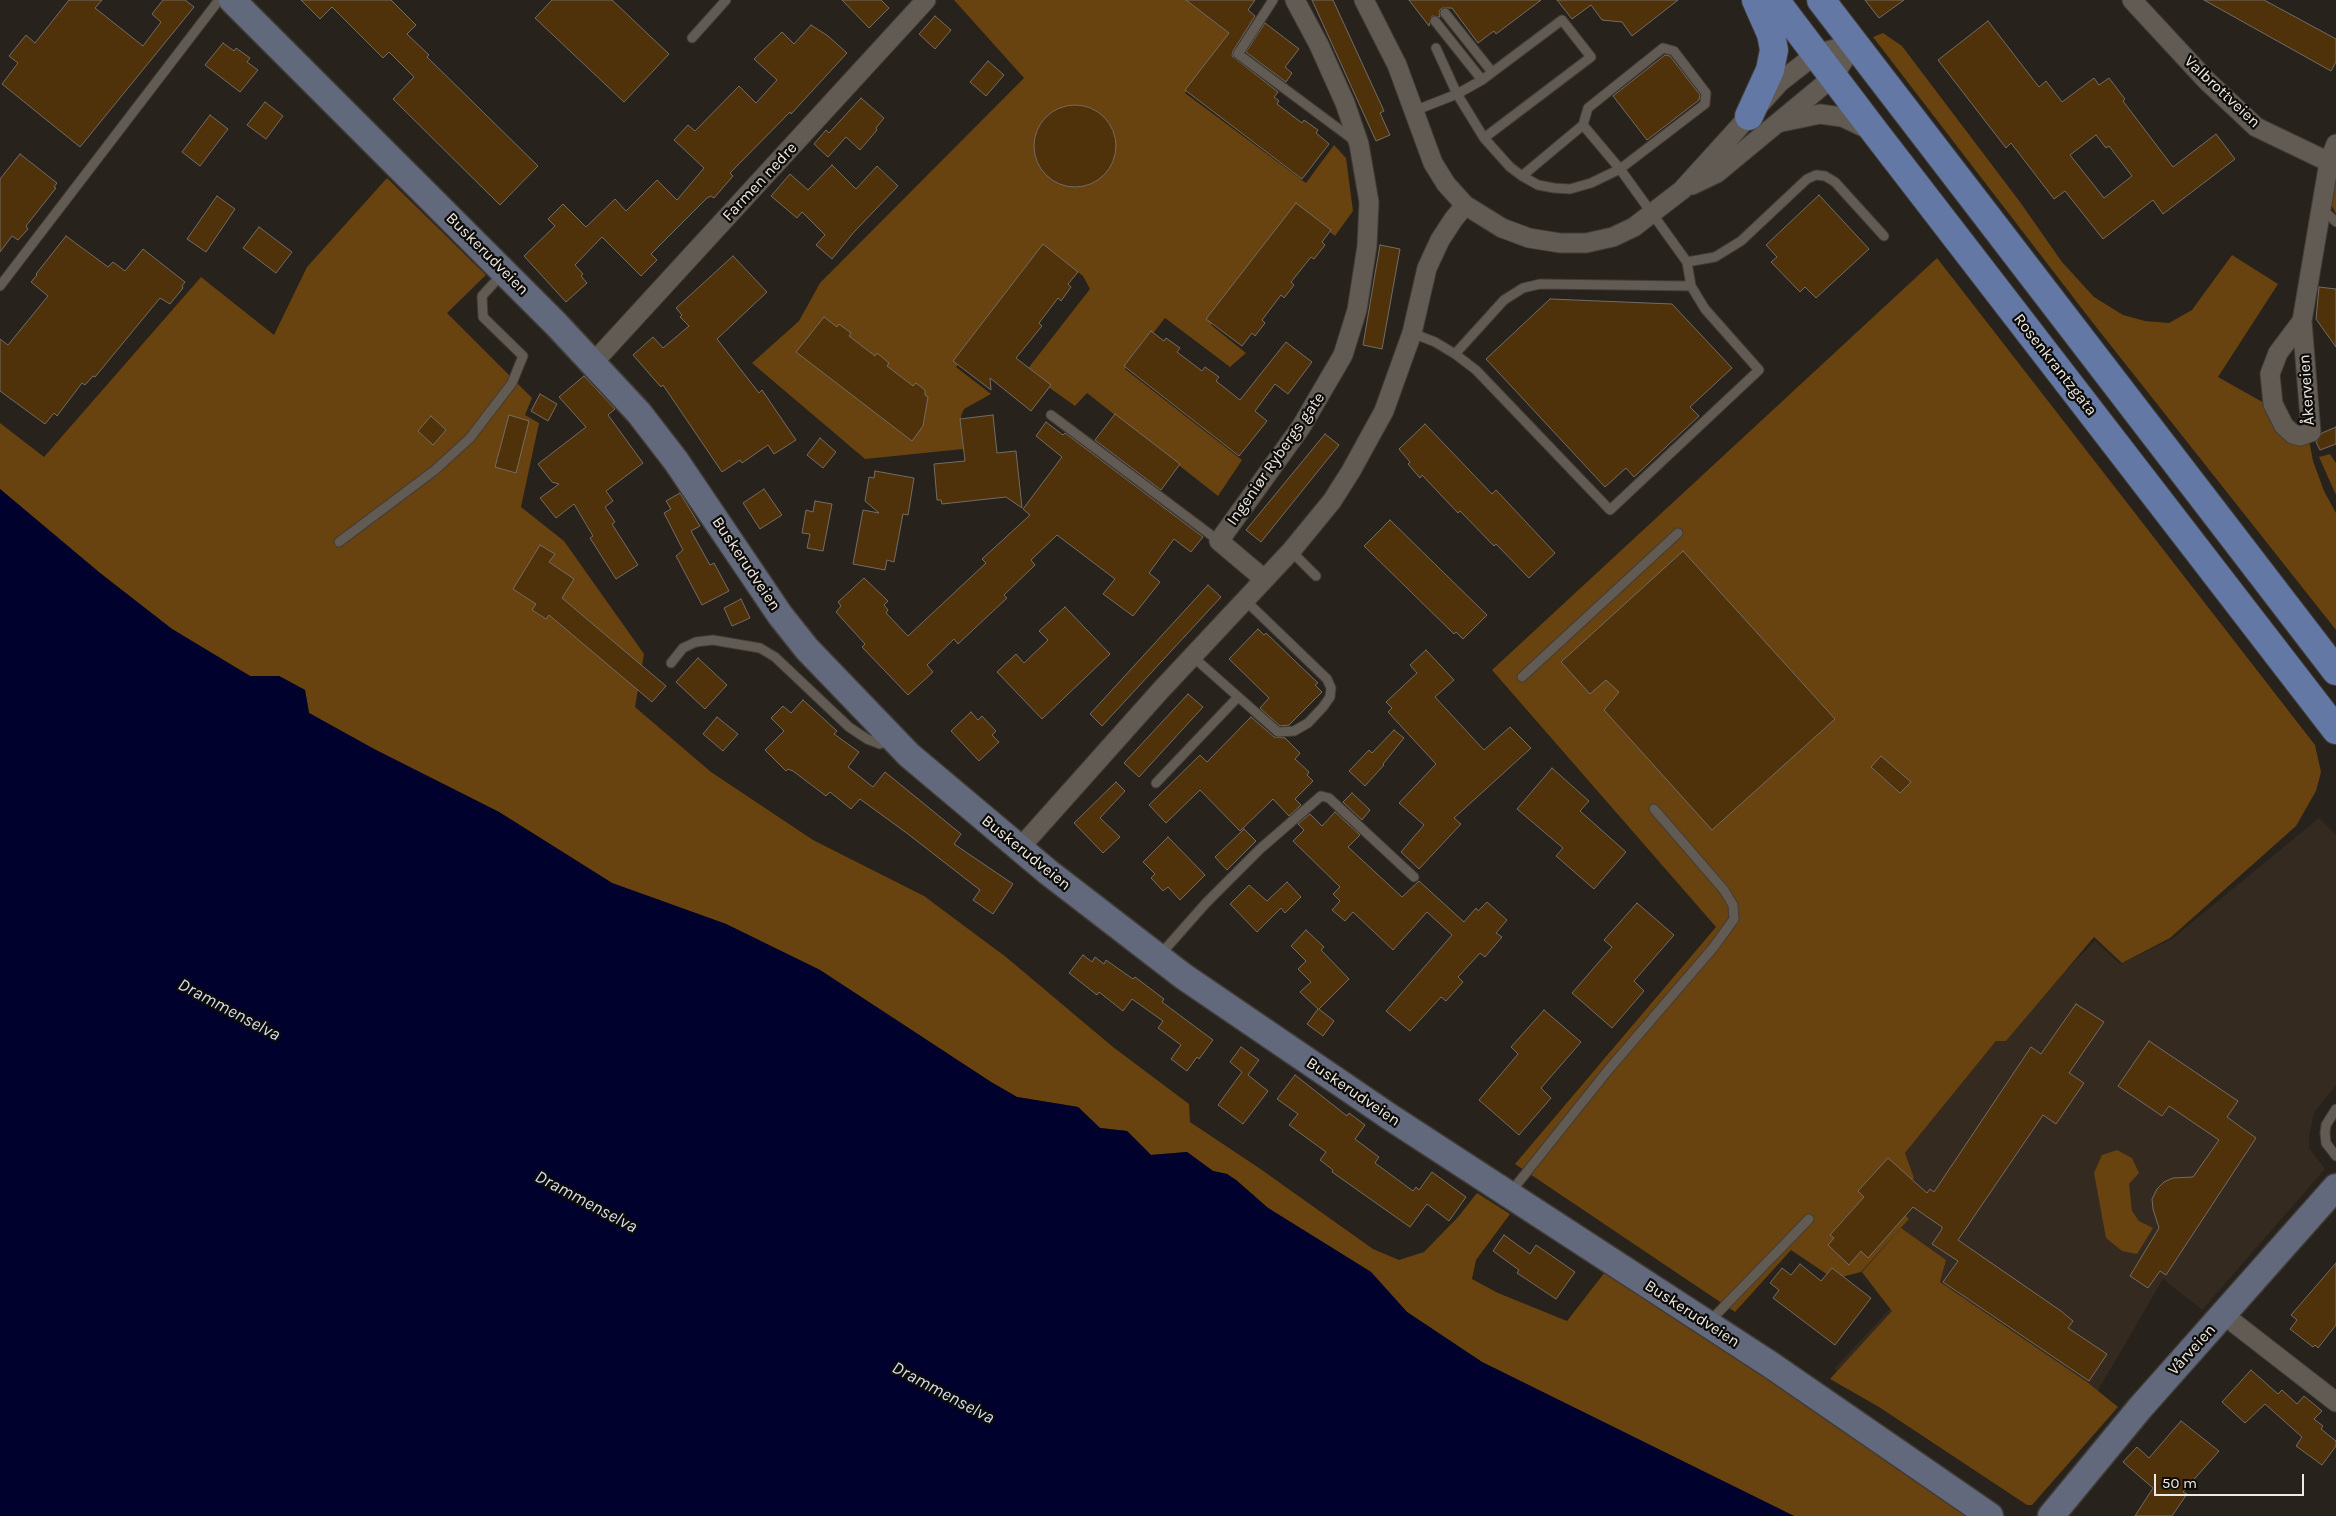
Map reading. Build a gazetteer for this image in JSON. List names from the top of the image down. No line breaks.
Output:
{"streets":{"main road":["Buskerudveien","Rosenkrantzgata","Vårveien"],"street":["Valbrottveien","Farmen nedre","Åkerveien","Ingeniør Rybergs gate"]},"crossings":[["Valbrottveien","Åkerveien"],["Farmen nedre","Buskerudveien"]],"water":["Drammenselva"],"scale_bar":"50 m"}
